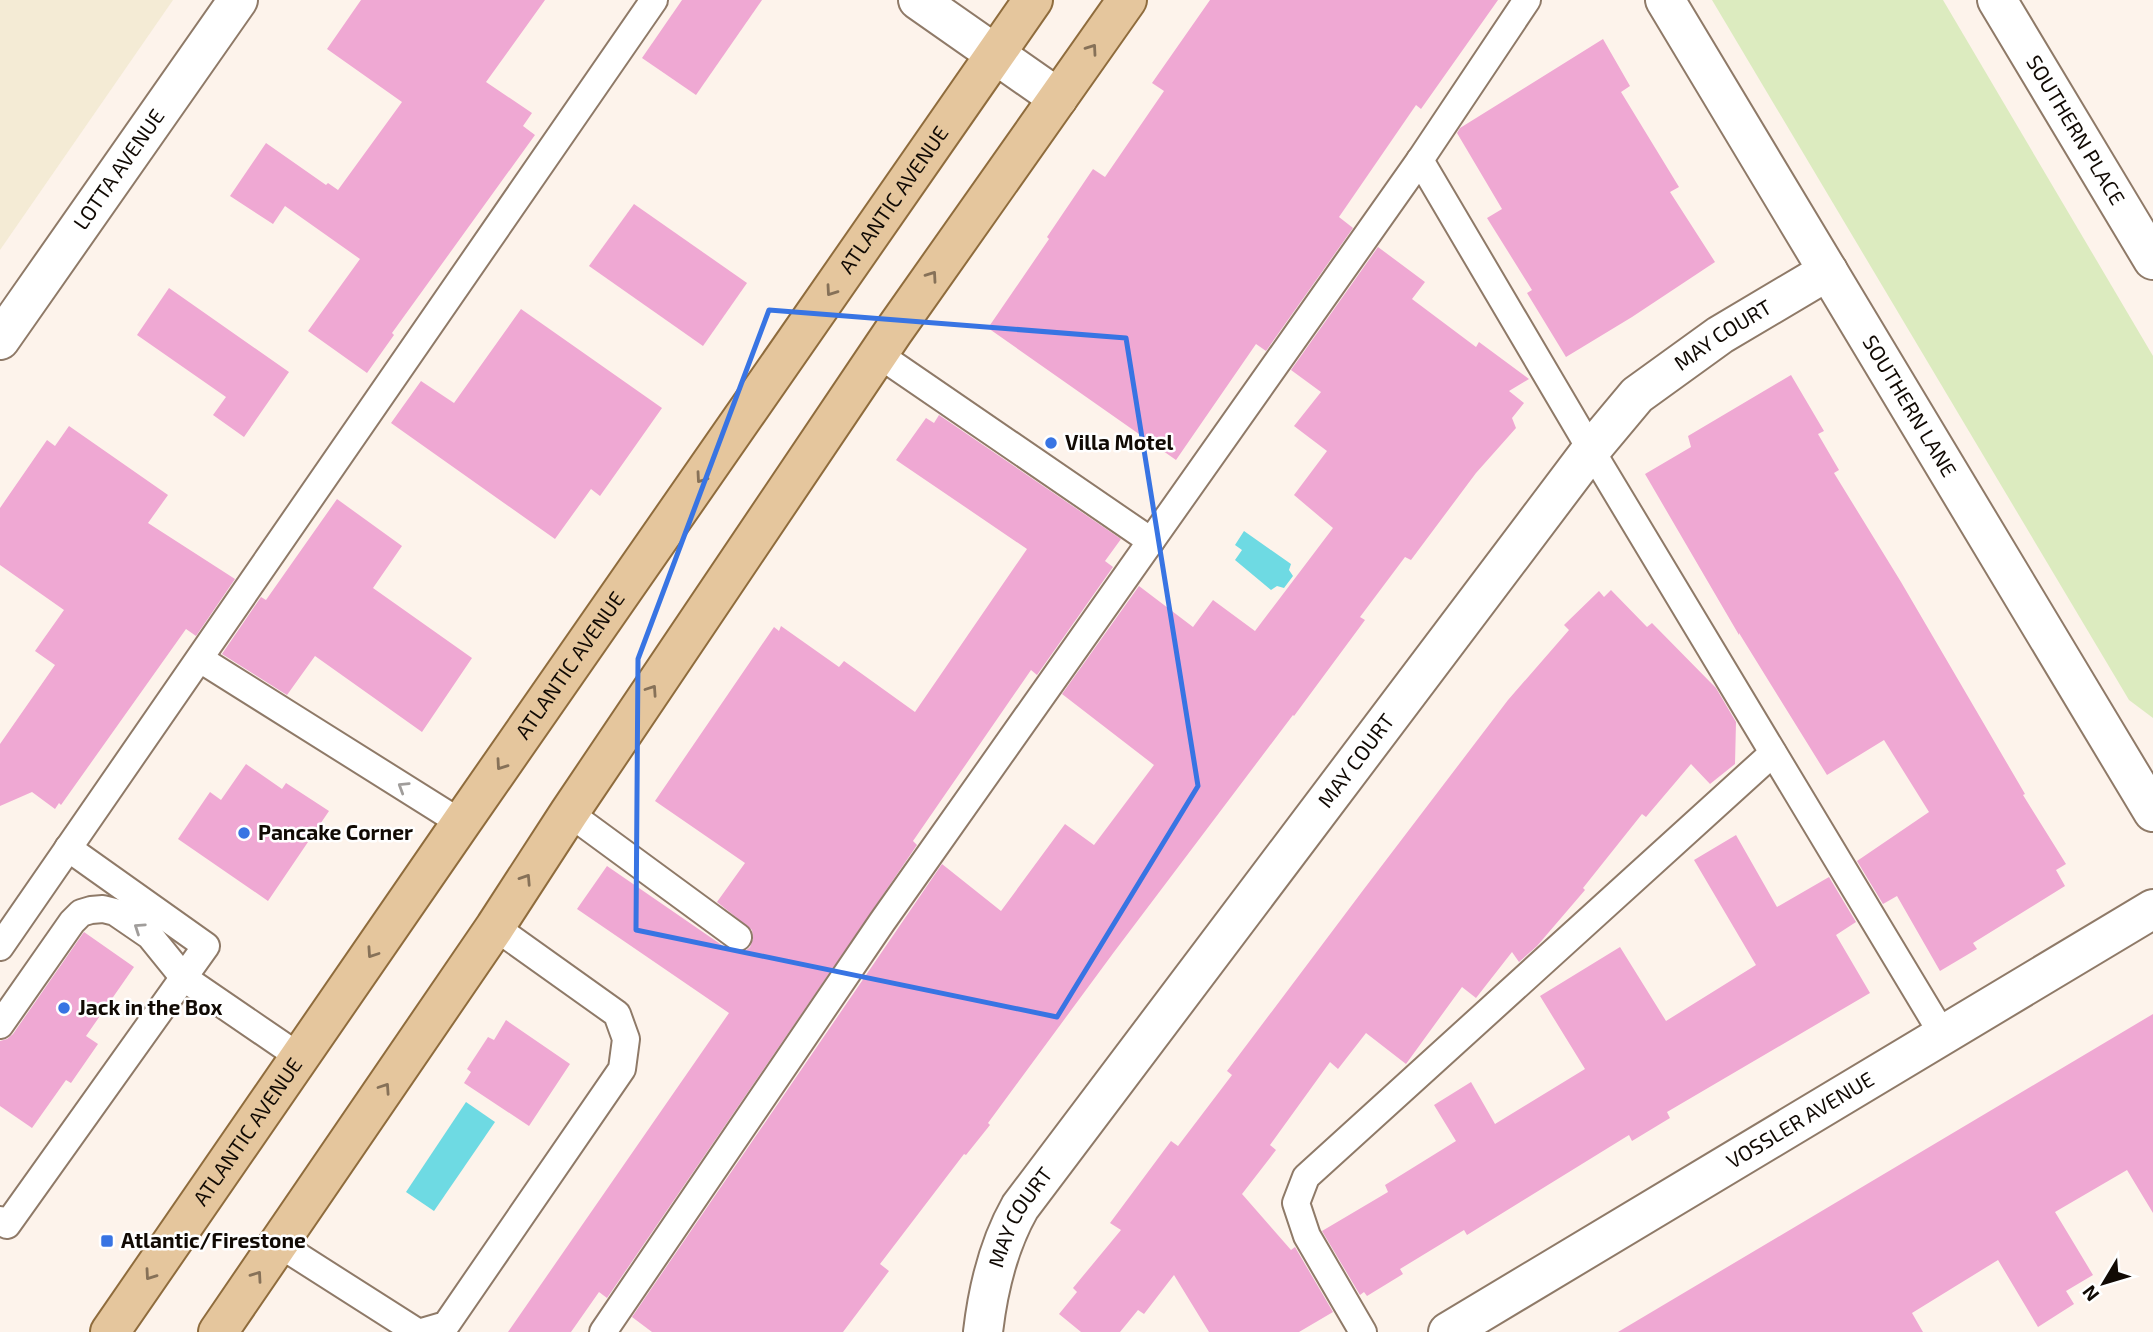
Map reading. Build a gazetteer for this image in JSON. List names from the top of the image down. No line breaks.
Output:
{"streets":{"main road":["ATLANTIC AVENUE"],"street":["SOUTHERN PLACE","LOTTA AVENUE","MAY COURT","SOUTHERN LANE","VOSSLER AVENUE"]},"crossings":[["MAY COURT","SOUTHERN LANE"]],"places":{"other":["Villa Motel","Pancake Corner","Jack in the Box"],"transit":["Atlantic/Firestone"]},"north":"bottom left"}
